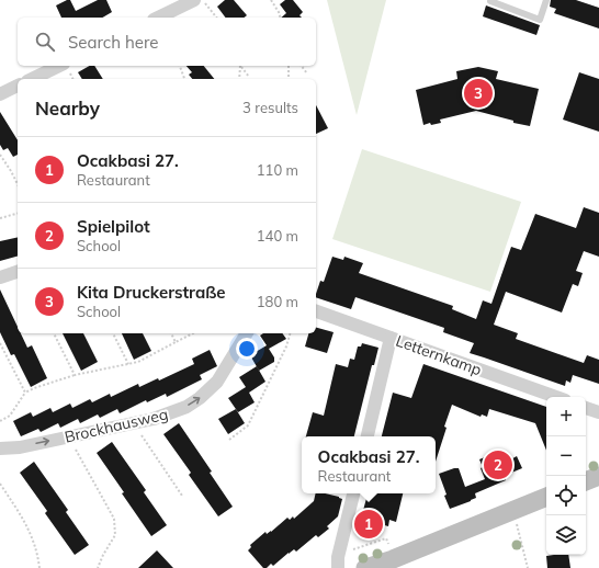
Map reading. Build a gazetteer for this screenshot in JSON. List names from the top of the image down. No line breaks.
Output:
{"streets":{"street":["Letternkamp","Brockhausweg"]},"one_way":["Brockhausweg"],"page":{"search":"Search here","pins":["3","2","1"],"heading":["Nearby","3 results"],"list":[{"mark":"1","name":"Ocakbasi 27.","note":"Restaurant","value":"110 m"},{"mark":"2","name":"Spielpilot","note":"School","value":"140 m"},{"mark":"3","name":"Kita Druckerstraße","note":"School","value":"180 m"}],"map_buttons":["+","−"],"popup":["Ocakbasi 27.","Restaurant"]}}
